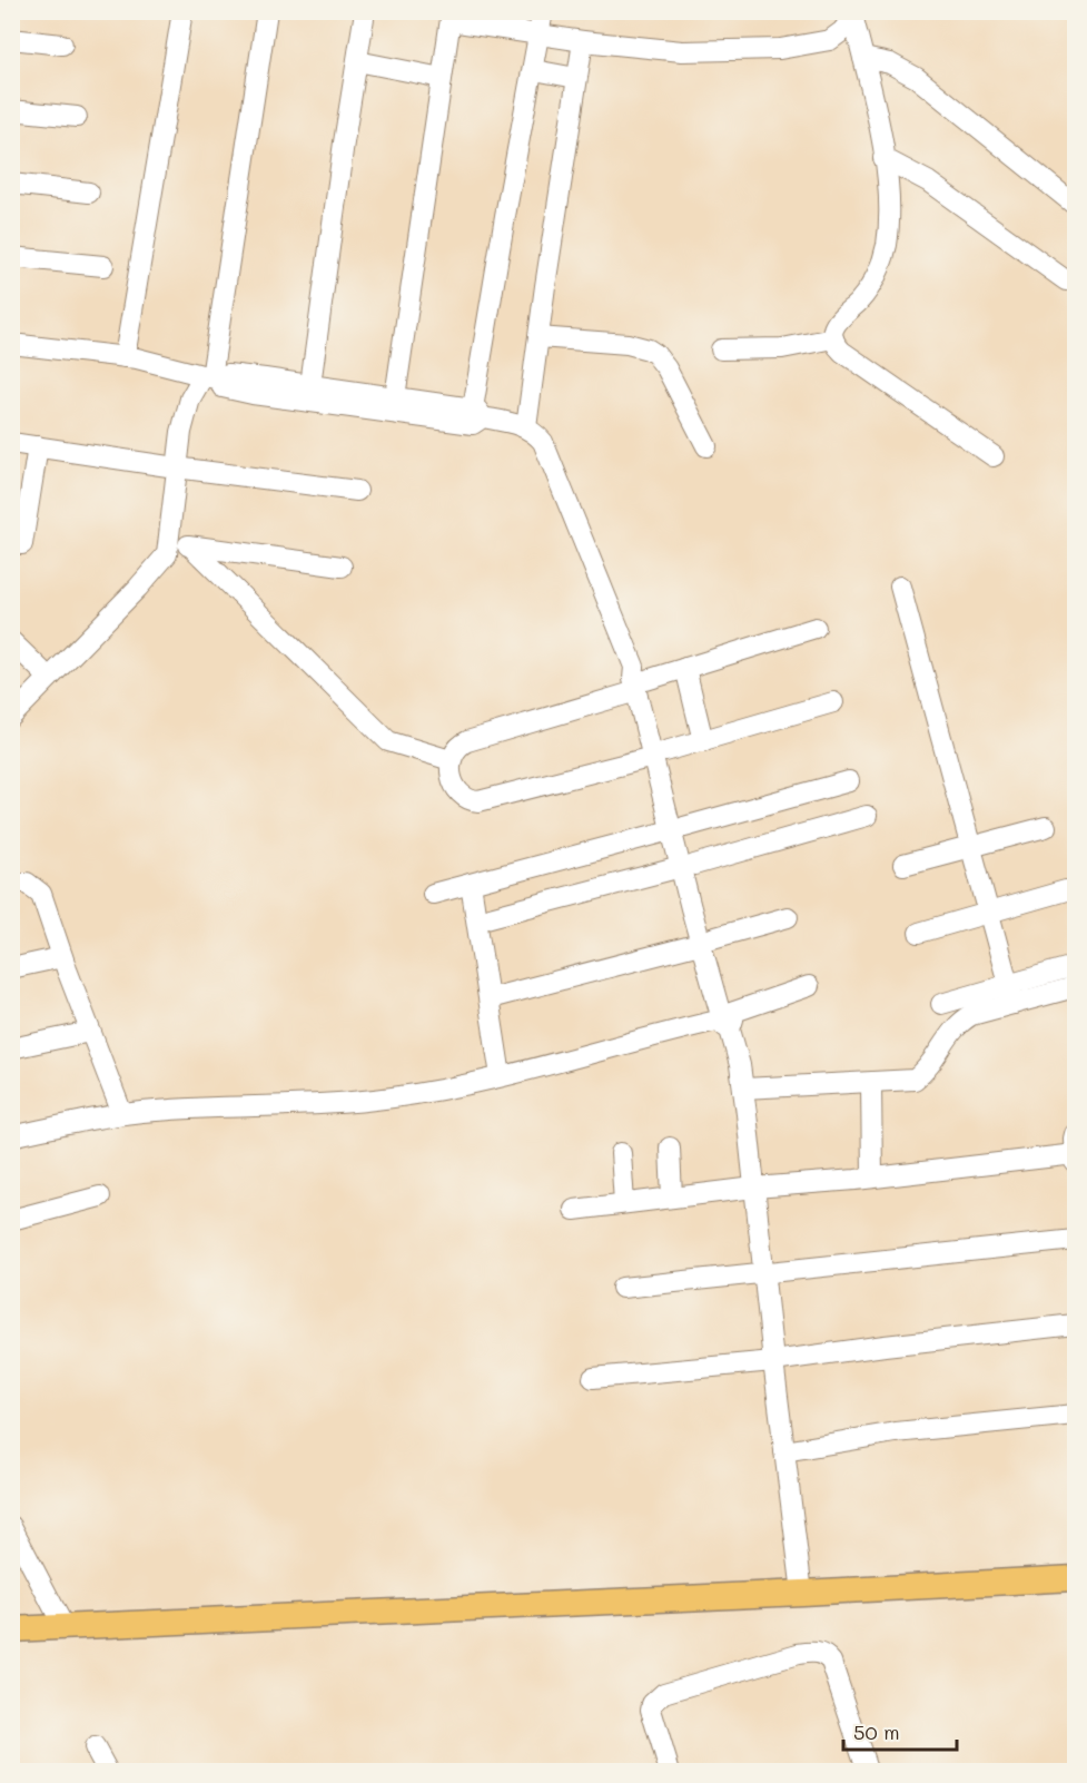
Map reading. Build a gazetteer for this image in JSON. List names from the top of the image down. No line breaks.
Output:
{"scale_bar":"50 m"}
